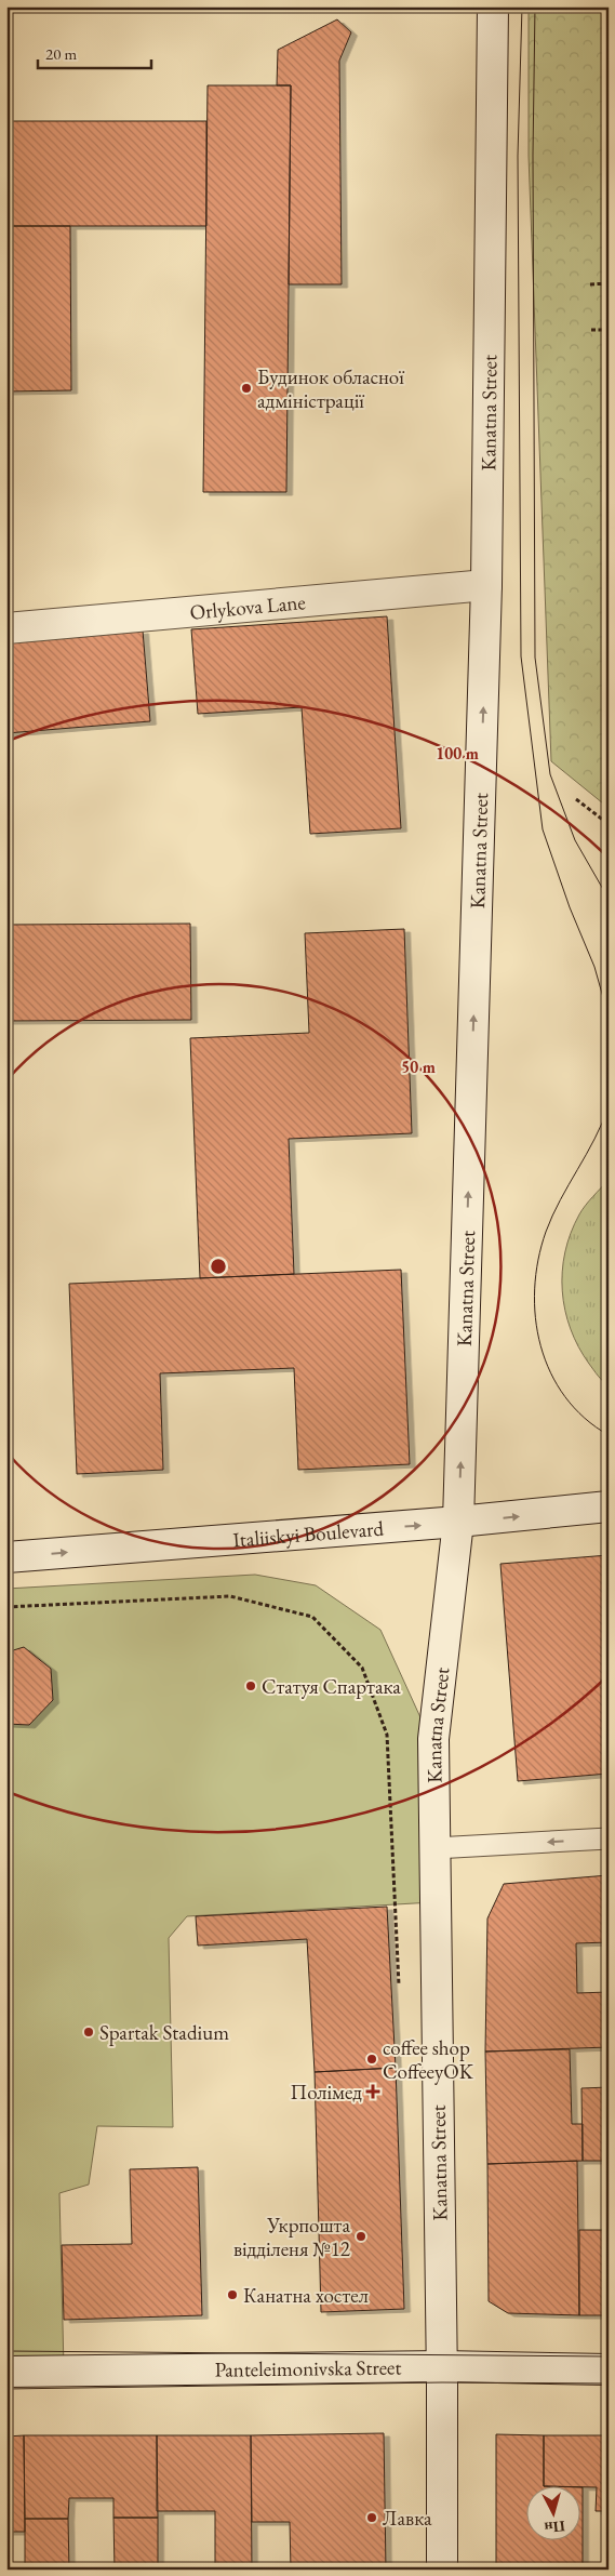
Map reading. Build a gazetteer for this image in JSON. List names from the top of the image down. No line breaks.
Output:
{"streets":{"main road":["Kanatna Street","Orlykova Lane","Italiiskyi Boulevard","Panteleimonivska Street"]},"crossings":[["Kanatna Street","Orlykova Lane"],["Kanatna Street","Italiiskyi Boulevard"],["Kanatna Street","Panteleimonivska Street"]],"one_way":["Kanatna Street","Italiiskyi Boulevard"],"places":{"other":["Будинок обласної адміністрації","Статуя Спартака","Spartak Stadium","coffee shop CoffeeyOK","Укрпошта відділеня №12","Канатна хостел","Лавка"],"health":["Полімед"]},"scale_bar":"20 m","north":"bottom","rings":["100 m","50 m"]}
